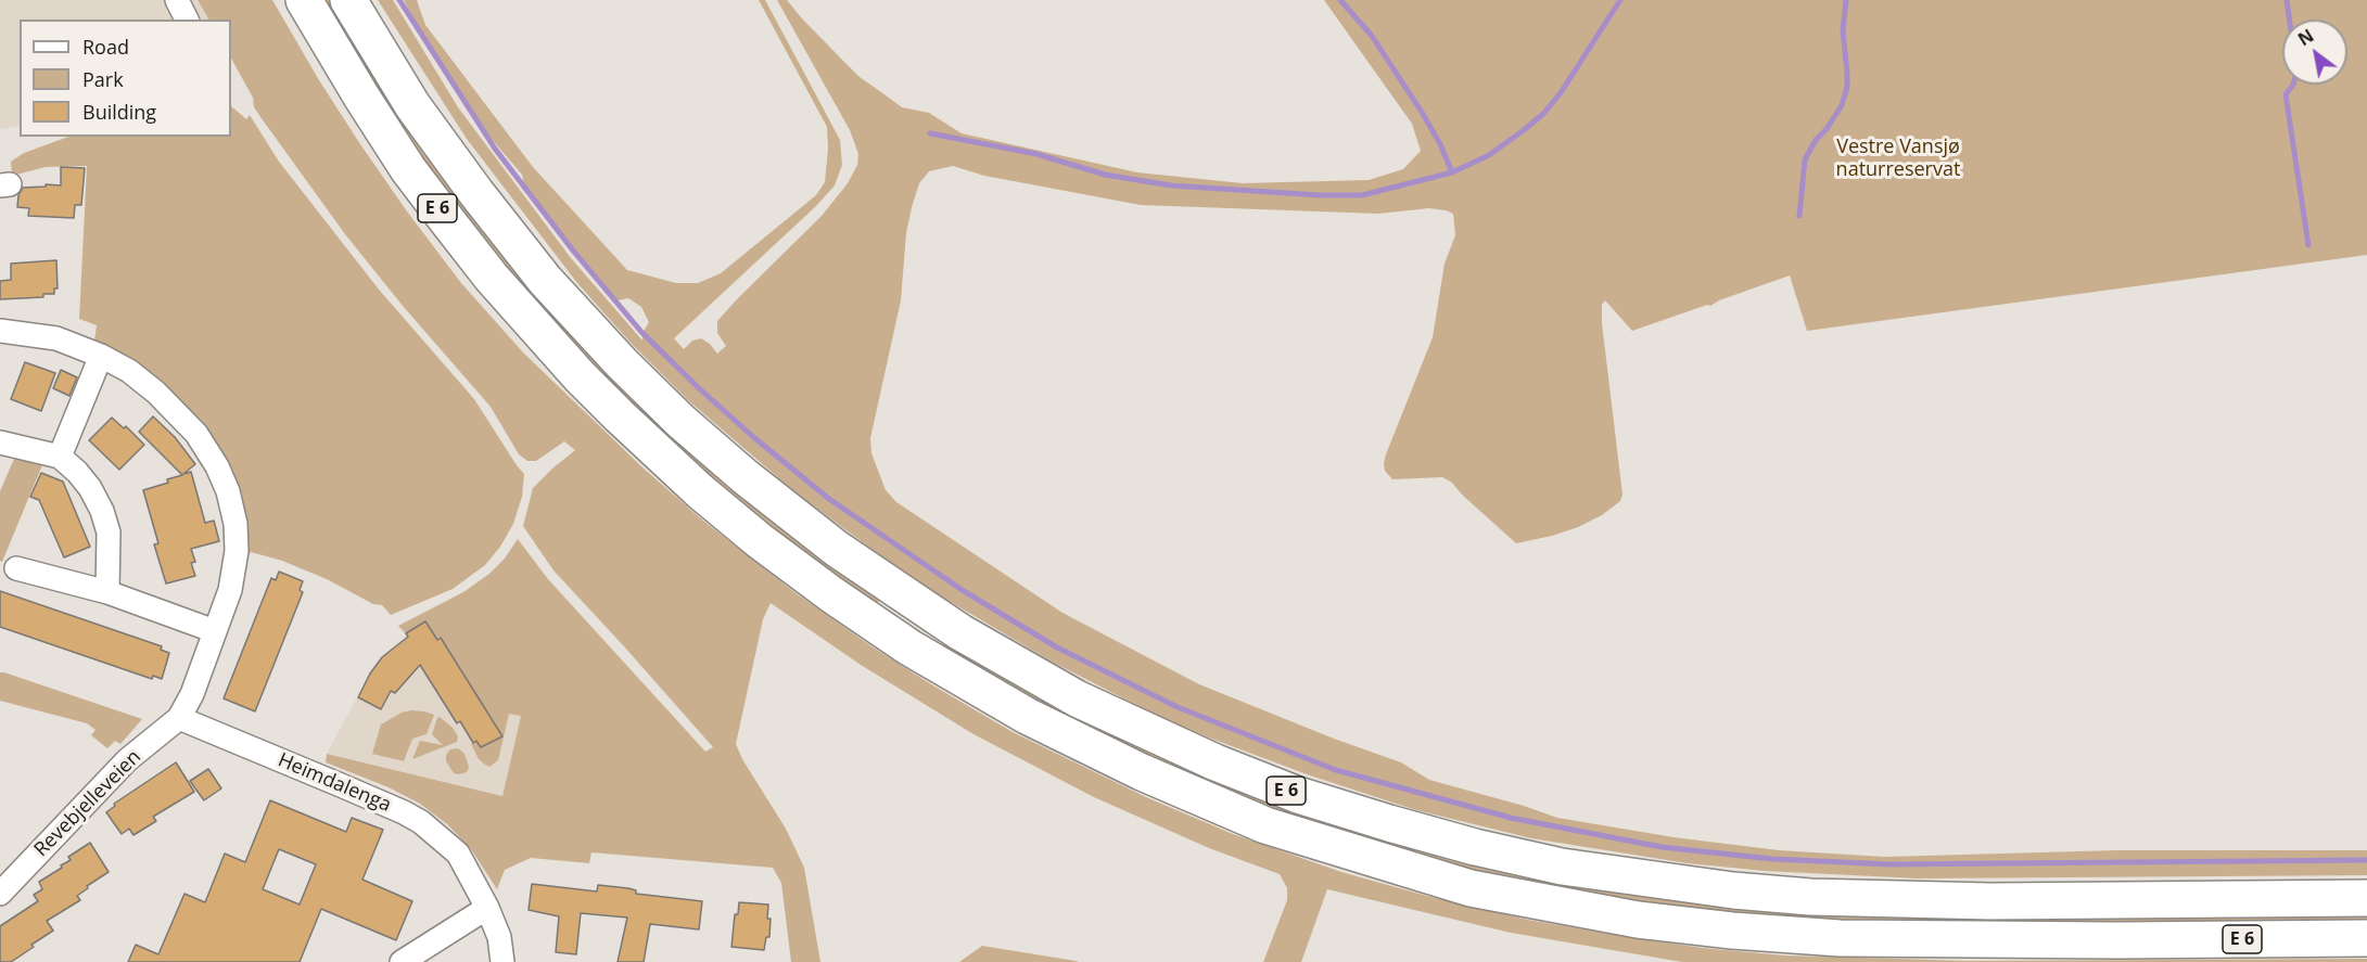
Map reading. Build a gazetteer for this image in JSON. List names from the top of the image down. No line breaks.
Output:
{"streets":{"highway":["E 6"],"street":["Heimdalenga","Revebjelleveien"]},"crossings":[["Heimdalenga","Revebjelleveien"]],"parks":["Vestre Vansjø naturreservat"],"legend":["Road","Park","Building"],"north":"top left"}
